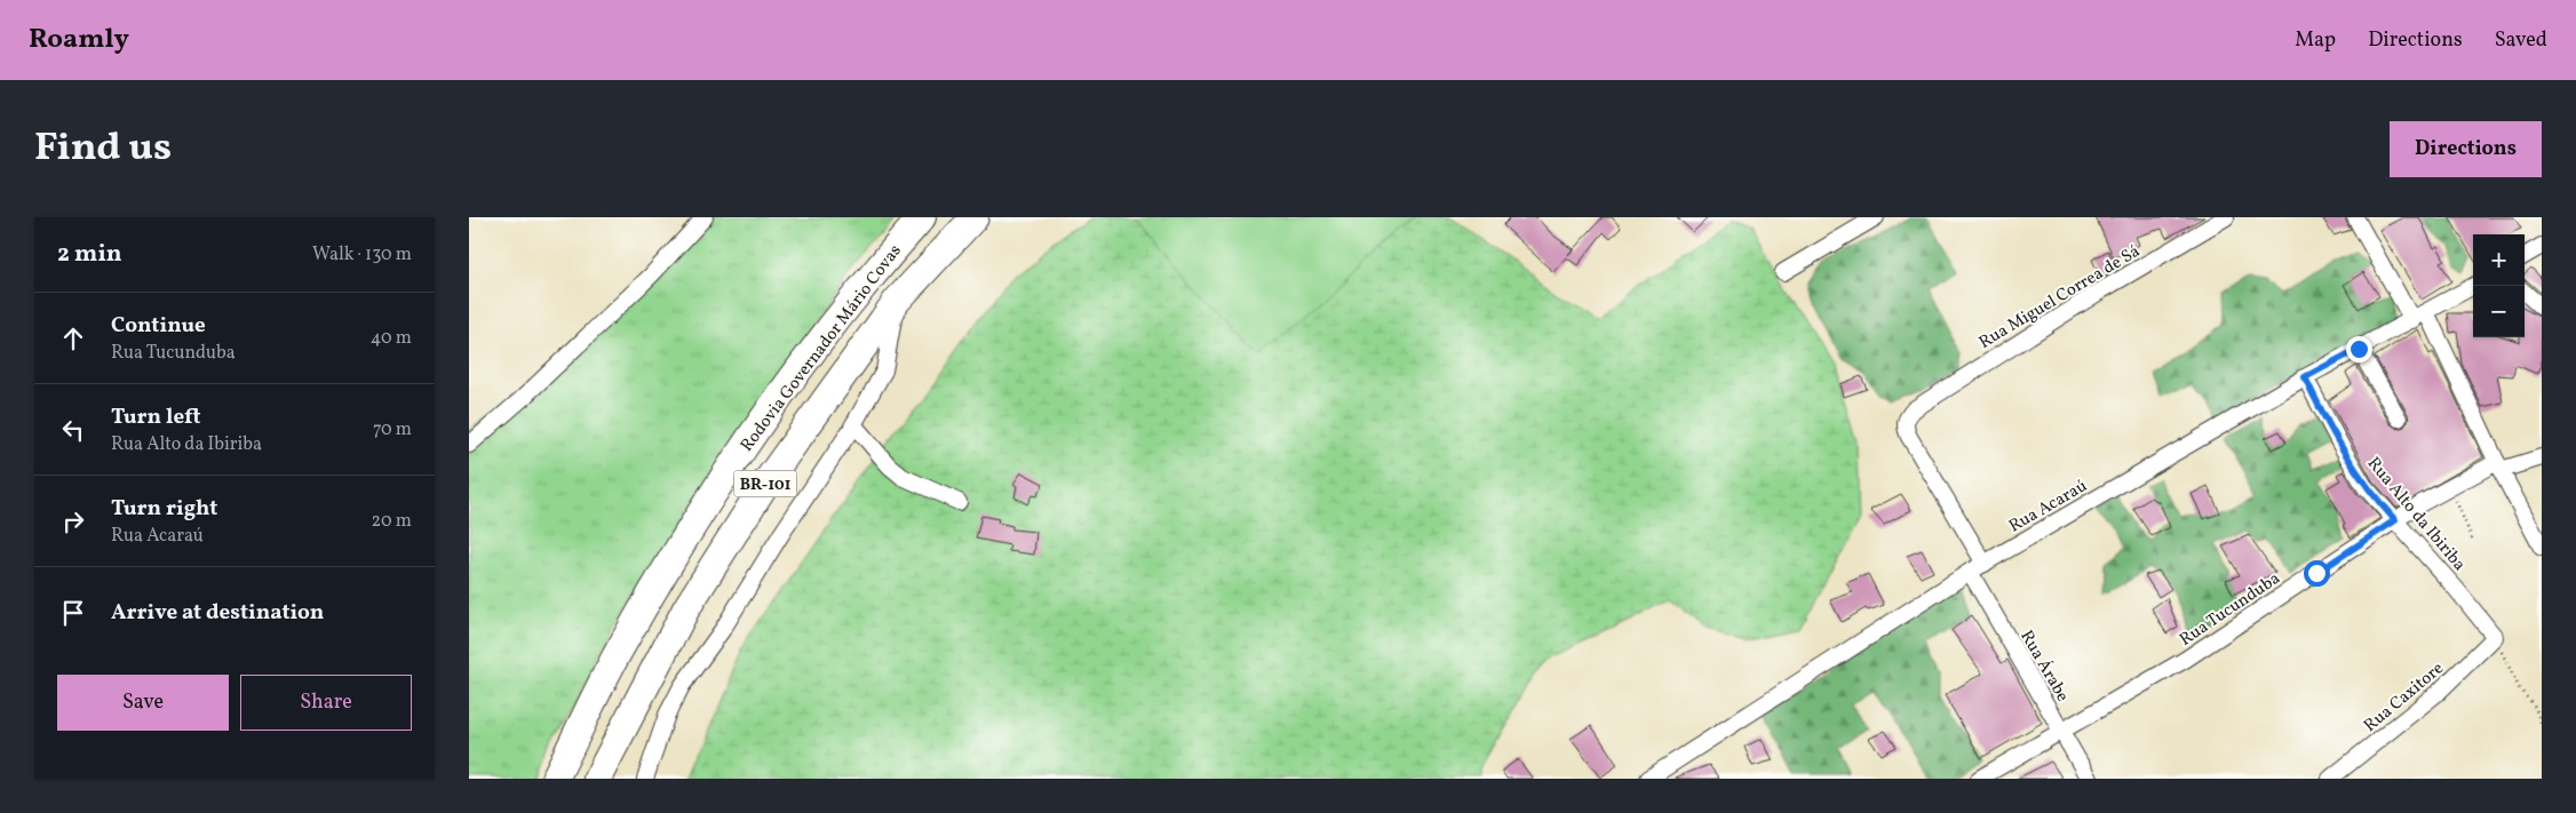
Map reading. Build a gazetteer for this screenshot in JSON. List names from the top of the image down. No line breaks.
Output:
{"streets":{"highway":["Rodovia Governador Mário Covas","BR-101"],"street":["Rua Miguel Correa de Sá","Rua Acaraú","Rua Alto da Ibiriba","Rua Tucunduba","Rua Árabe","Rua Caxitore"]},"crossings":[["Rua Miguel Correa de Sá","Rua Acaraú"],["Rua Acaraú","Rua Alto da Ibiriba"],["Rua Acaraú","Rua Árabe"],["Rua Alto da Ibiriba","Rua Tucunduba"],["Rua Alto da Ibiriba","Rua Caxitore"],["Rua Tucunduba","Rua Árabe"]],"page":{"header":"Roamly","nav":["Map","Directions","Saved"],"title":"Find us","buttons":["Directions",["Save","Share"]],"heading":["2 min","Walk · 130 m"],"map_buttons":["+","−"],"list":[["Continue","Rua Tucunduba","40 m"],["Turn left","Rua Alto da Ibiriba","70 m"],["Turn right","Rua Acaraú","20 m"],"Arrive at destination"]}}
